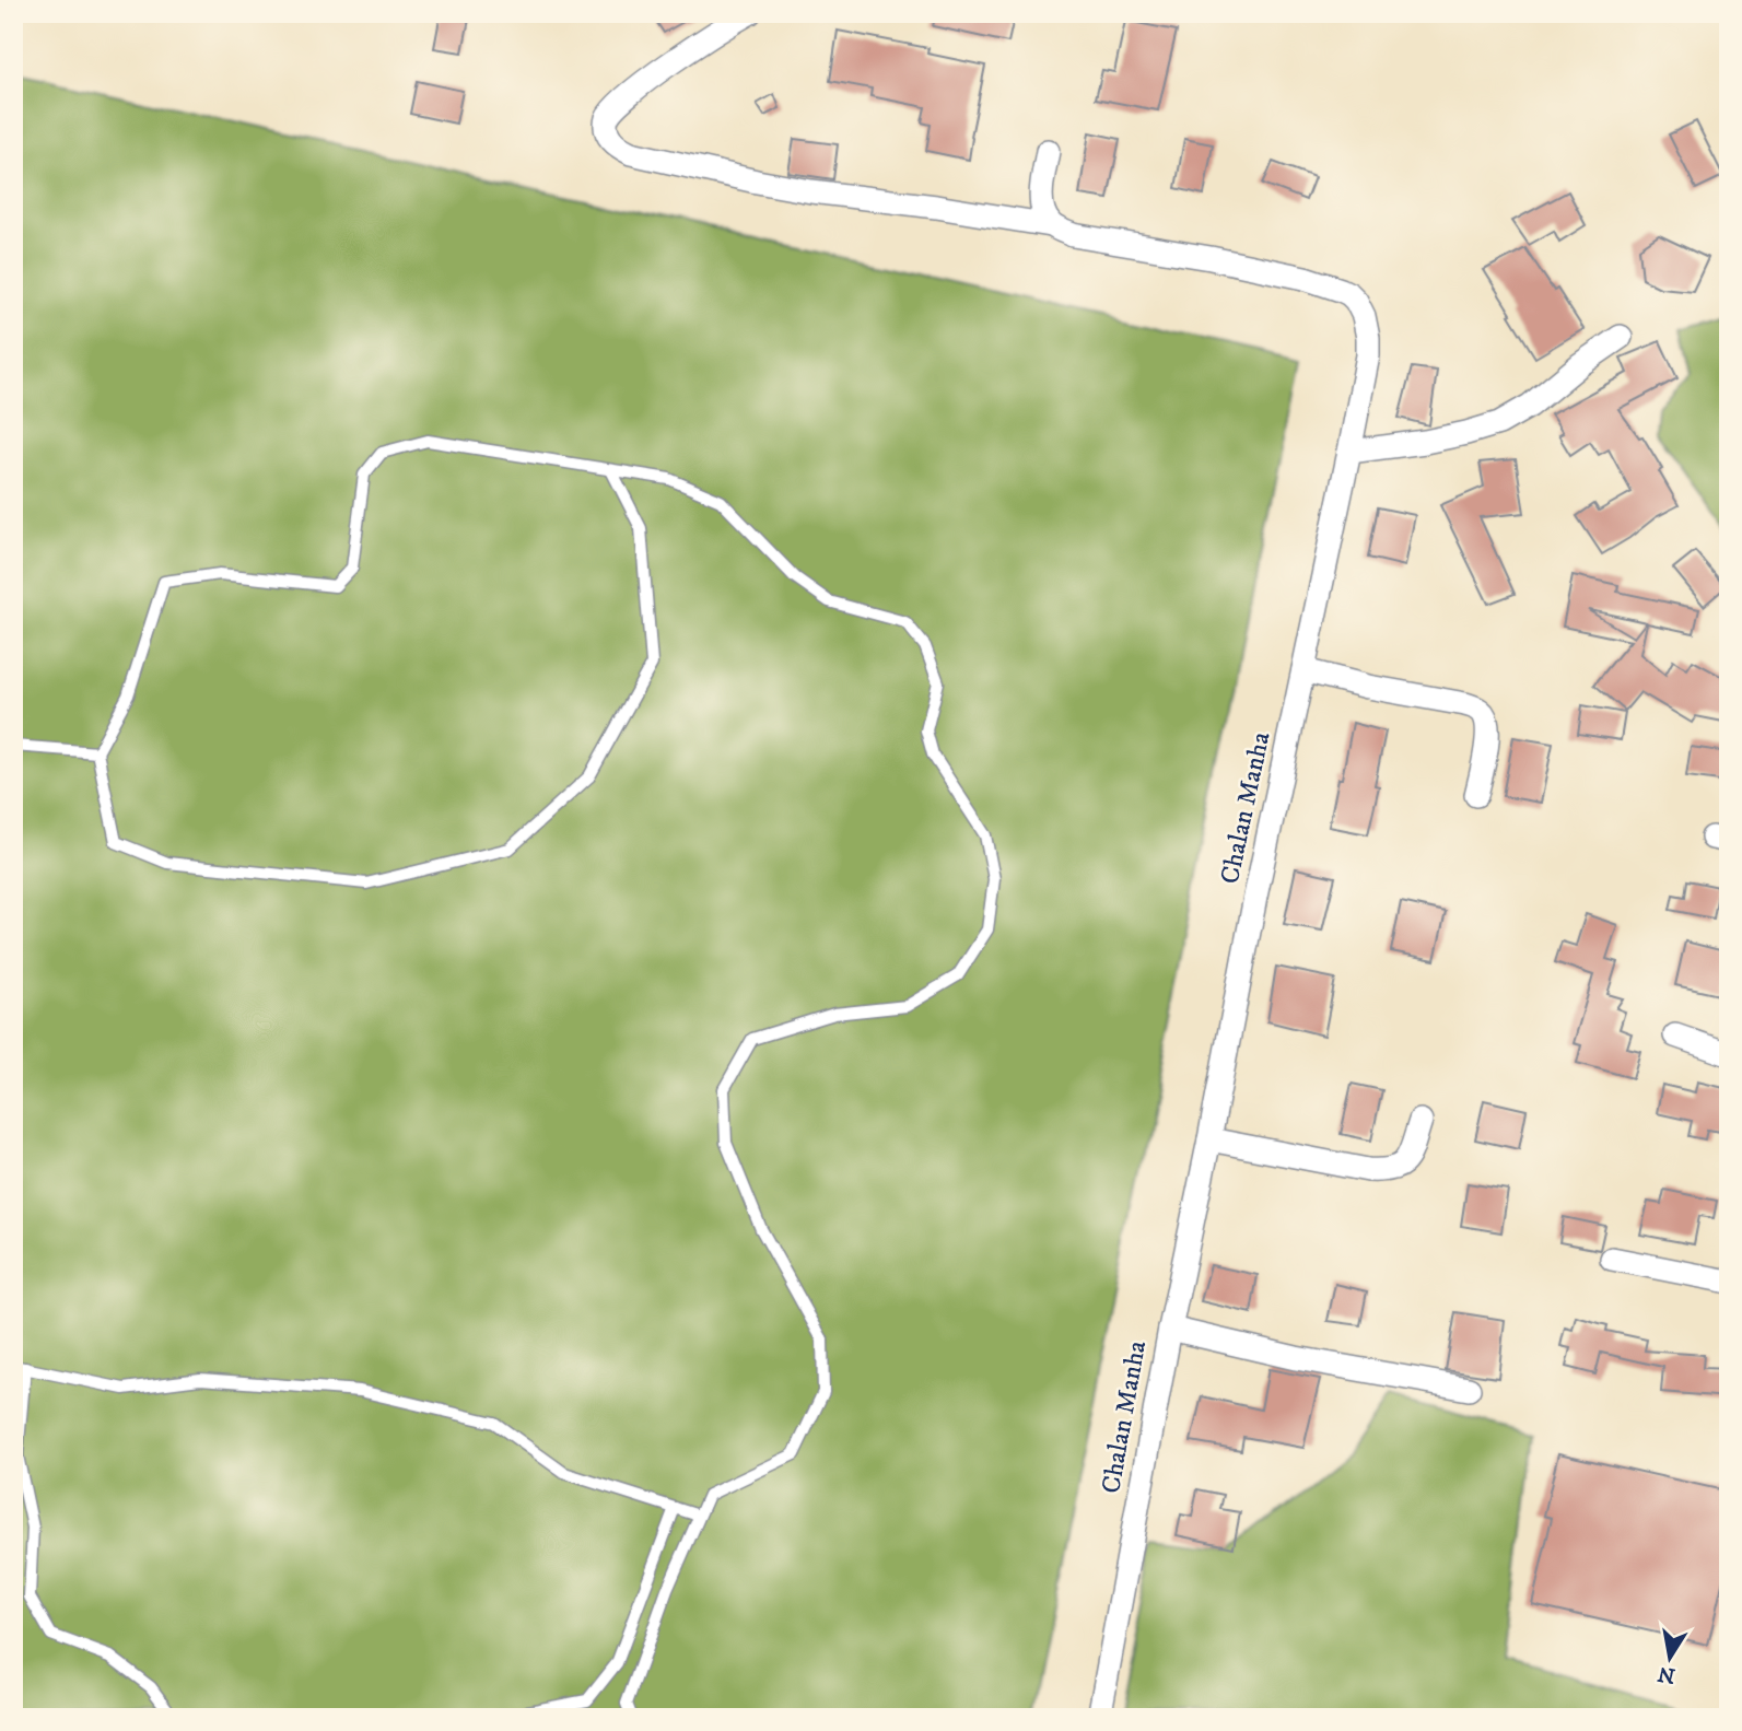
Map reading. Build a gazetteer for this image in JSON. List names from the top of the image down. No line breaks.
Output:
{"streets":{"street":["Chalan Manha"]},"north":"bottom"}
